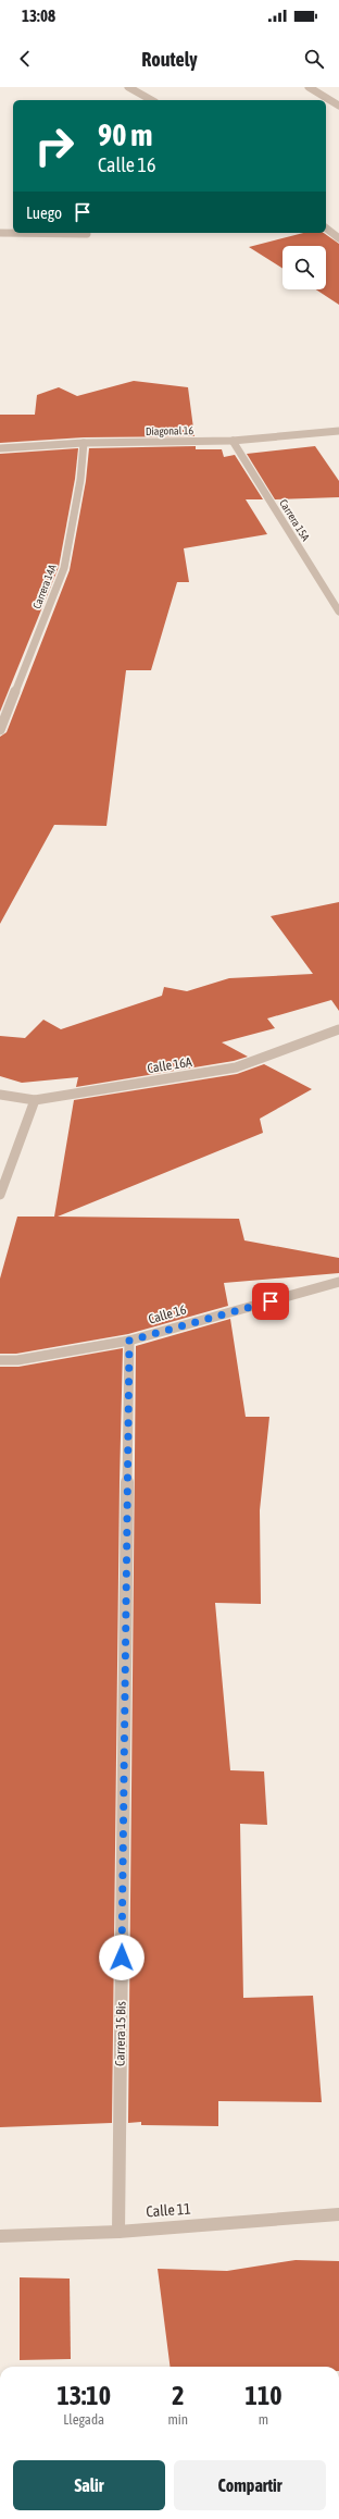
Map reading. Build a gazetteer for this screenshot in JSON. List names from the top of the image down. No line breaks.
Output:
{"streets":{"street":["Diagonal 16","Carrera 15A","Carrera 14A","Calle 16A","Calle 16","Carrera 15 Bis","Calle 11"]},"crossings":[["Diagonal 16","Carrera 15A"],["Diagonal 16","Carrera 14A"],["Calle 16","Carrera 15 Bis"],["Carrera 15 Bis","Calle 11"]],"page":{"status":"13:08","header":"Routely","turn":["90 m","Calle 16"],"then":"Luego","eta":["13:10","Llegada","2","min","110","m"],"buttons":["Salir","Compartir"]}}
